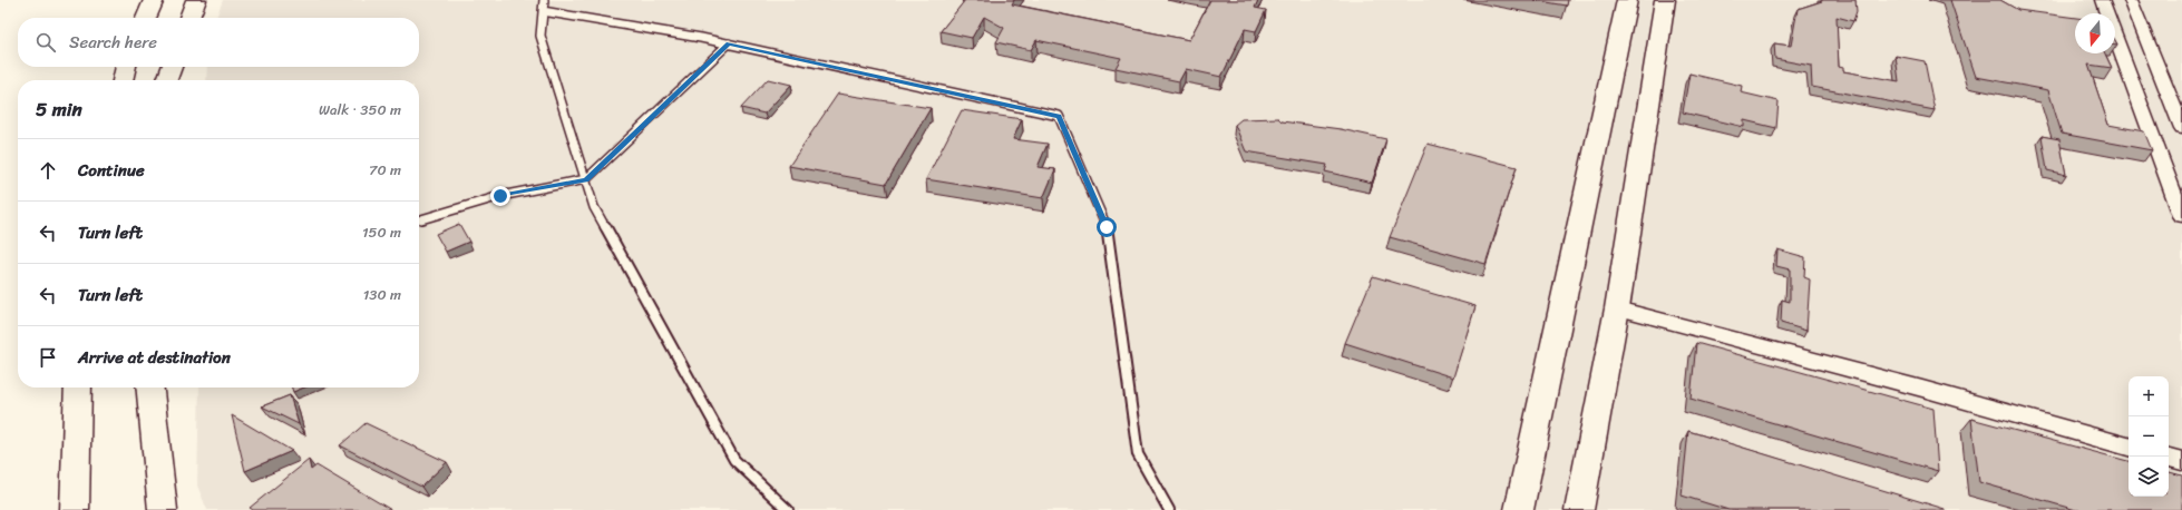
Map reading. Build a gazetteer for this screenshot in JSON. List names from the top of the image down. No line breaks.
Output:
{"north":"bottom","page":{"search":"Search here","heading":["5 min","Walk · 350 m"],"list":[["Continue","70 m"],["Turn left","150 m"],["Turn left","130 m"],"Arrive at destination"],"map_buttons":["+","−"]}}
